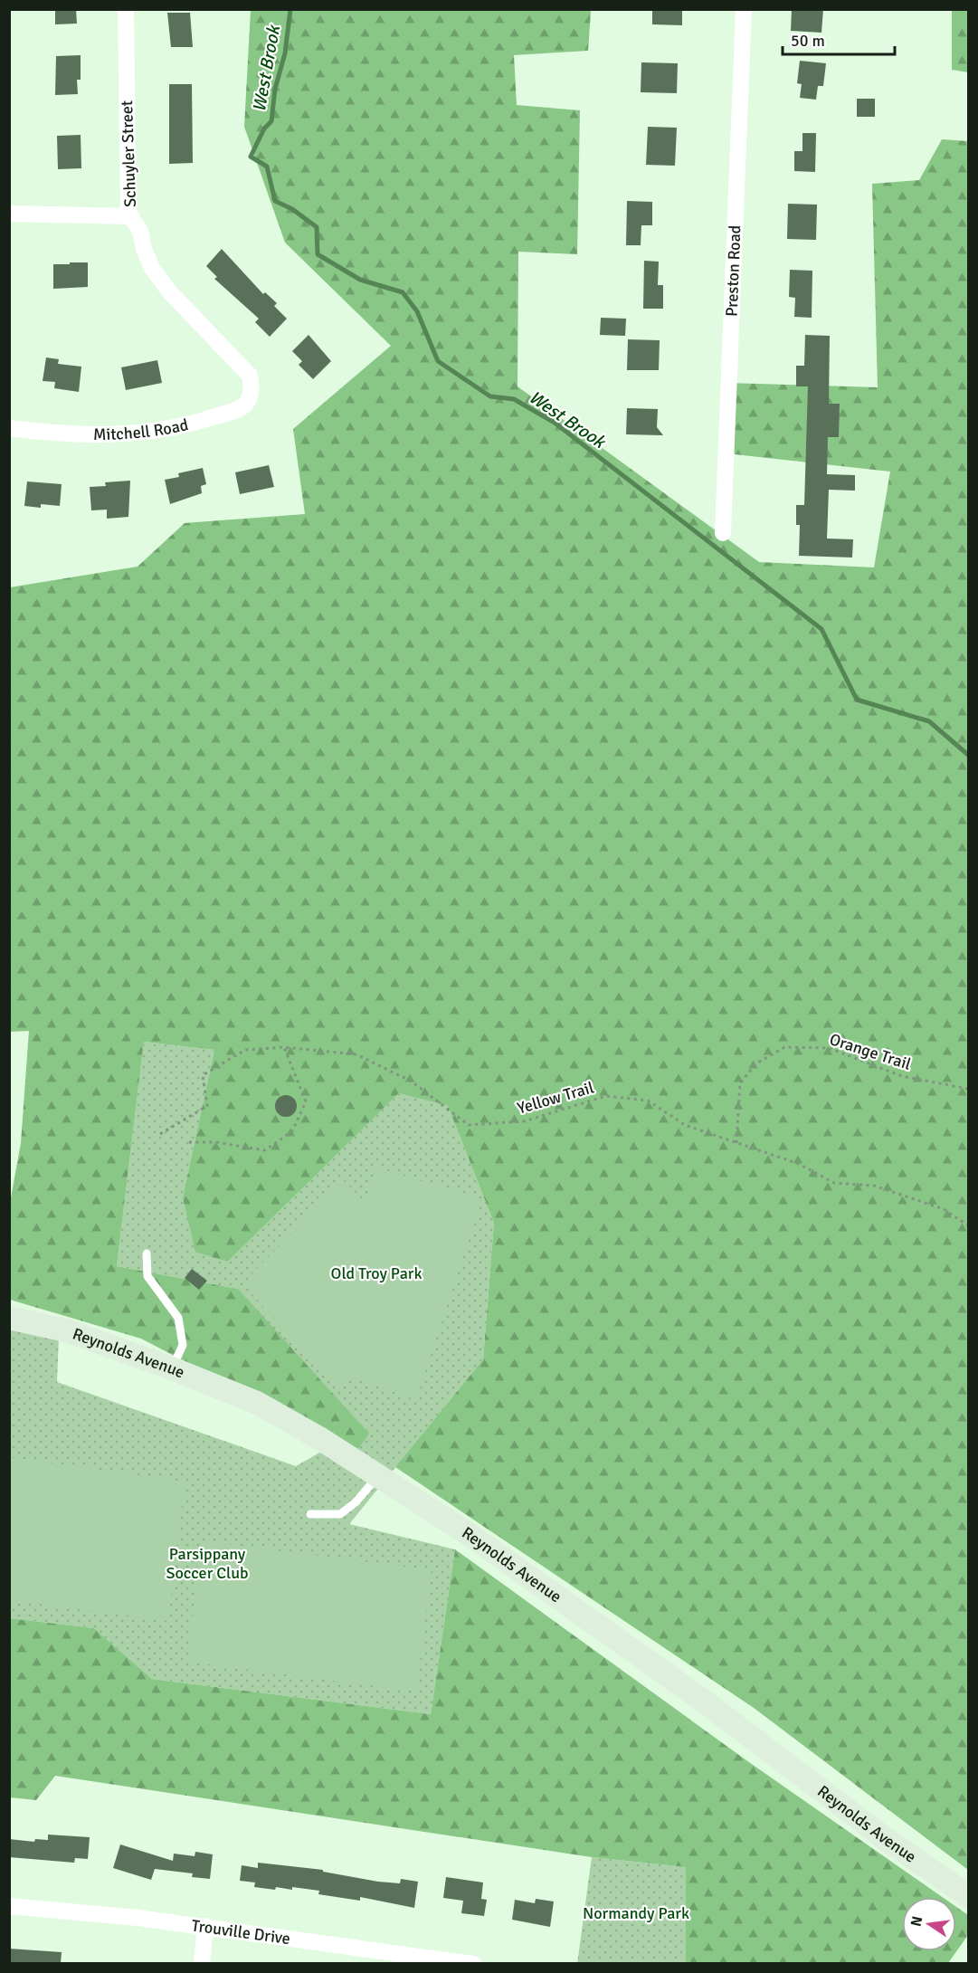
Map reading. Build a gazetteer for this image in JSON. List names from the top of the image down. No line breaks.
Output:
{"streets":{"street":["Schuyler Street","Preston Road","Mitchell Road","Reynolds Avenue","Trouville Drive"],"path":["Orange Trail","Yellow Trail"]},"crossings":[["Schuyler Street","Mitchell Road"],["Orange Trail","Yellow Trail"]],"water":["West Brook"],"parks":["Old Troy Park","Parsippany Soccer Club","Normandy Park"],"scale_bar":"50 m","north":"left"}
